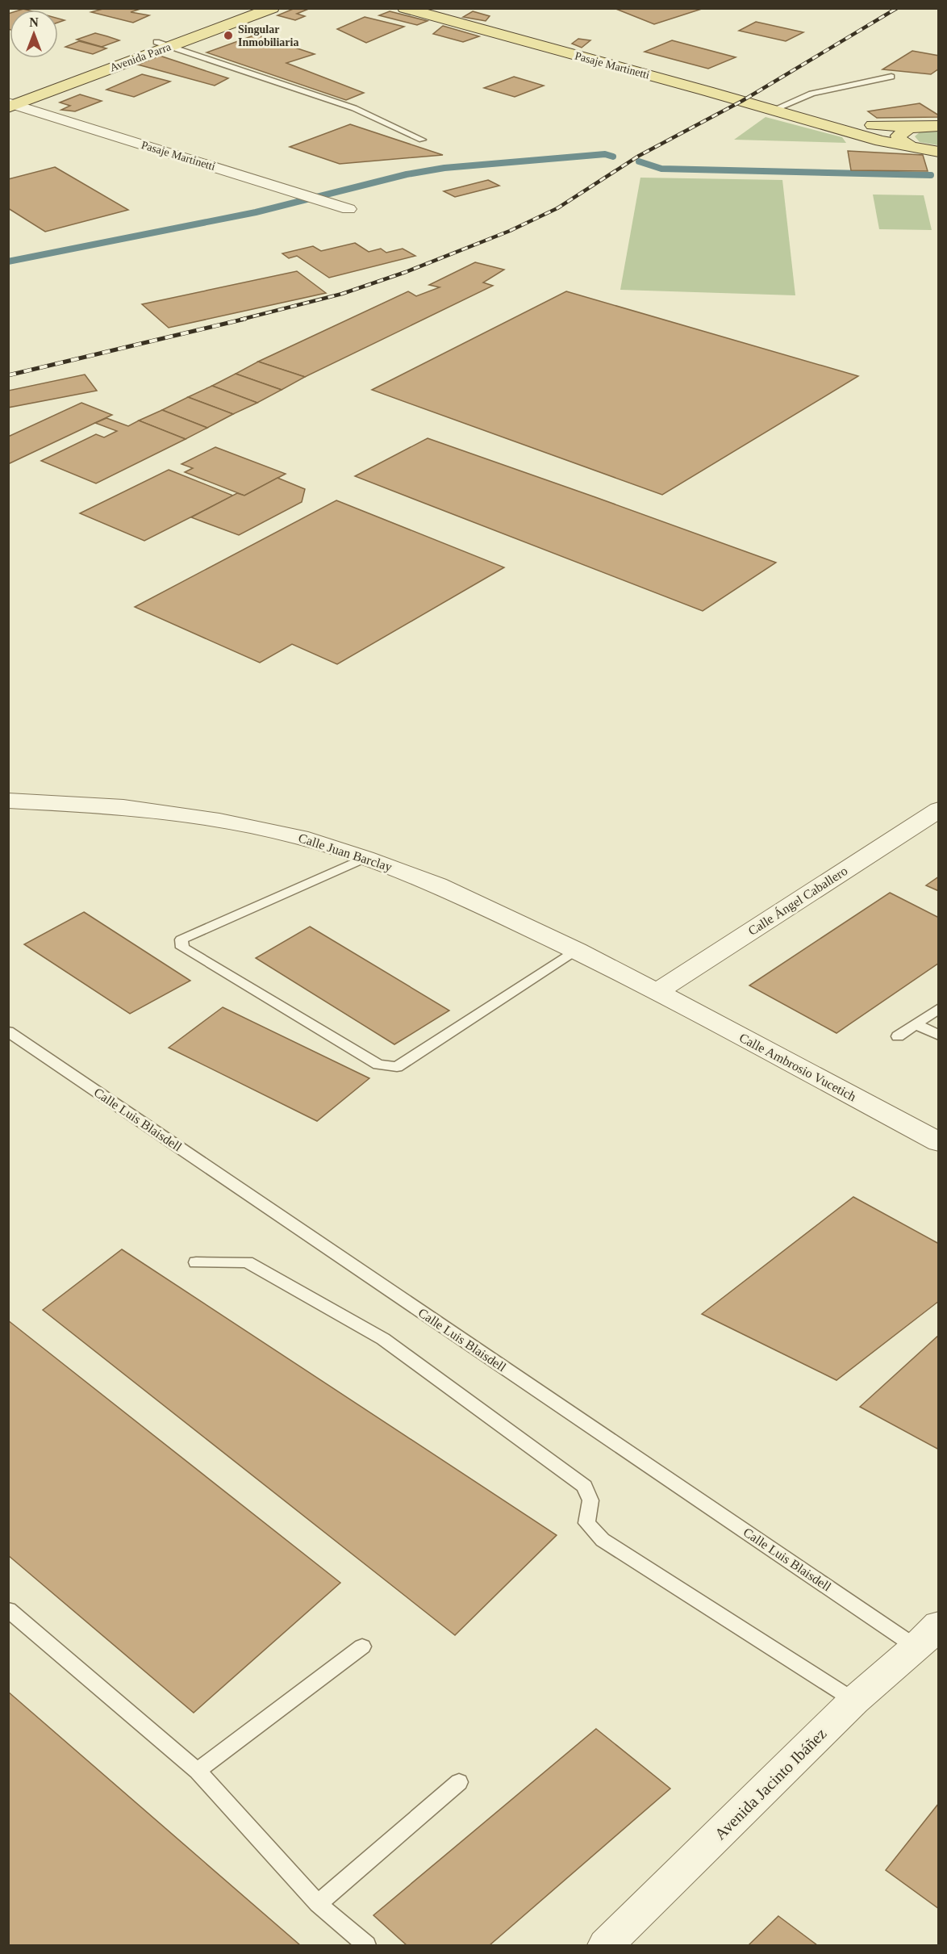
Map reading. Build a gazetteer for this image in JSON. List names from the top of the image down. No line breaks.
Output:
{"streets":{"main road":["Avenida Parra","Pasaje Martinetti"],"street":["Calle Juan Barclay","Calle Ángel Caballero","Calle Ambrosio Vucetich","Avenida Jacinto Ibáñez"],"lane":["Calle Luis Blaisdell"]},"crossings":[["Avenida Parra","Pasaje Martinetti"],["Calle Juan Barclay","Calle Ángel Caballero"],["Calle Juan Barclay","Calle Ambrosio Vucetich"],["Calle Ángel Caballero","Calle Ambrosio Vucetich"],["Calle Luis Blaisdell","Avenida Jacinto Ibáñez"]],"places":["Singular Inmobiliaria"],"north":"top"}
